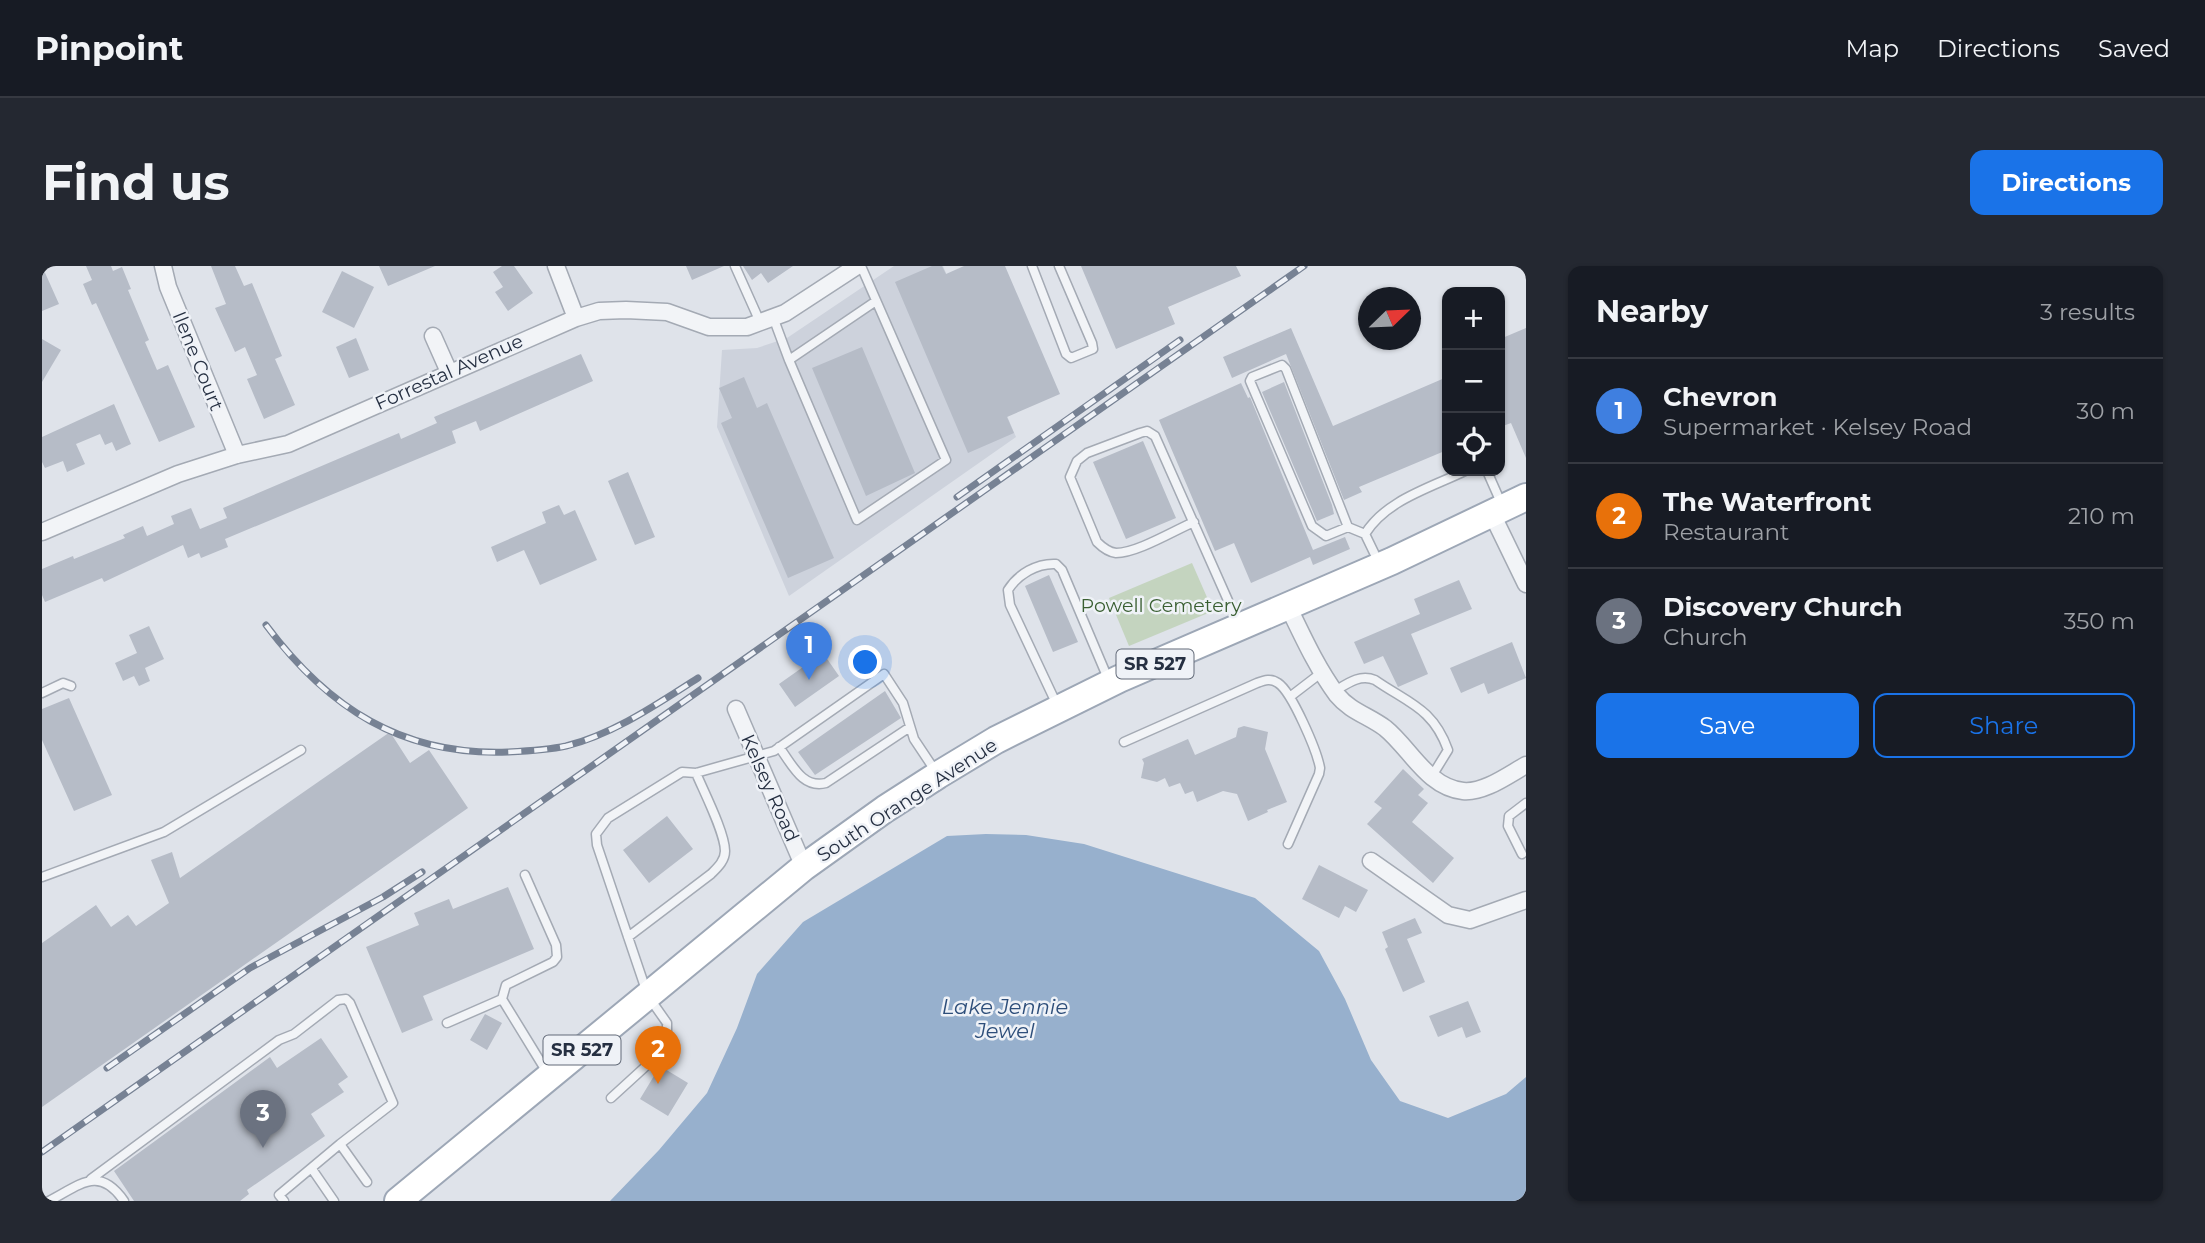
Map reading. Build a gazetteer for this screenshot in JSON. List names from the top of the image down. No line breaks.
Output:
{"streets":{"main road":["SR 527","South Orange Avenue"],"street":["Ilene Court","Forrestal Avenue","Kelsey Road"]},"crossings":[["Ilene Court","Forrestal Avenue"],["Kelsey Road","South Orange Avenue"]],"water":["Lake Jennie Jewel"],"parks":["Powell Cemetery"],"north":"top right","page":{"header":"Pinpoint","nav":["Map","Directions","Saved"],"buttons":["Directions",["Save","Share"]],"title":"Find us","heading":["Nearby","3 results"],"map_buttons":["+","−"],"list":[{"mark":"1","name":"Chevron","note":"Supermarket · Kelsey Road","value":"30 m"},{"mark":"2","name":"The Waterfront","note":"Restaurant","value":"210 m"},{"mark":"3","name":"Discovery Church","note":"Church","value":"350 m"}],"pins":["1","2","3"]}}
